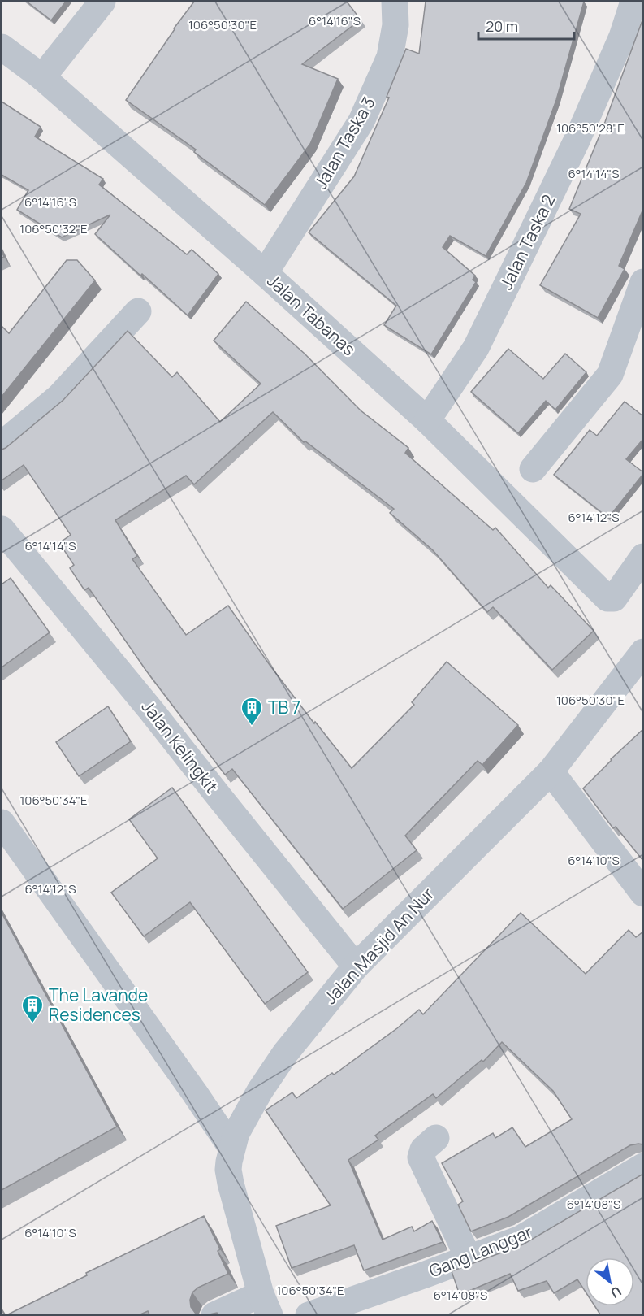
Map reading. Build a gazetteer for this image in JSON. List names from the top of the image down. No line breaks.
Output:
{"streets":{"street":["Jalan Taska 3","Jalan Taska 2","Jalan Tabanas","Jalan Kelingkit","Jalan Masjid An Nur","Gang Langgar"]},"crossings":[["Jalan Taska 3","Jalan Tabanas"],["Jalan Taska 2","Jalan Tabanas"],["Jalan Kelingkit","Jalan Masjid An Nur"]],"places":{"building":["TB 7","The Lavande Residences"]},"scale_bar":"20 m","north":"bottom right","coordinates":["6°14'16\"S","106°50'30\"E","106°50'28\"E","6°14'14\"S","106°50'32\"E","6°14'12\"S","106°50'34\"E","6°14'10\"S","6°14'08\"S"]}
